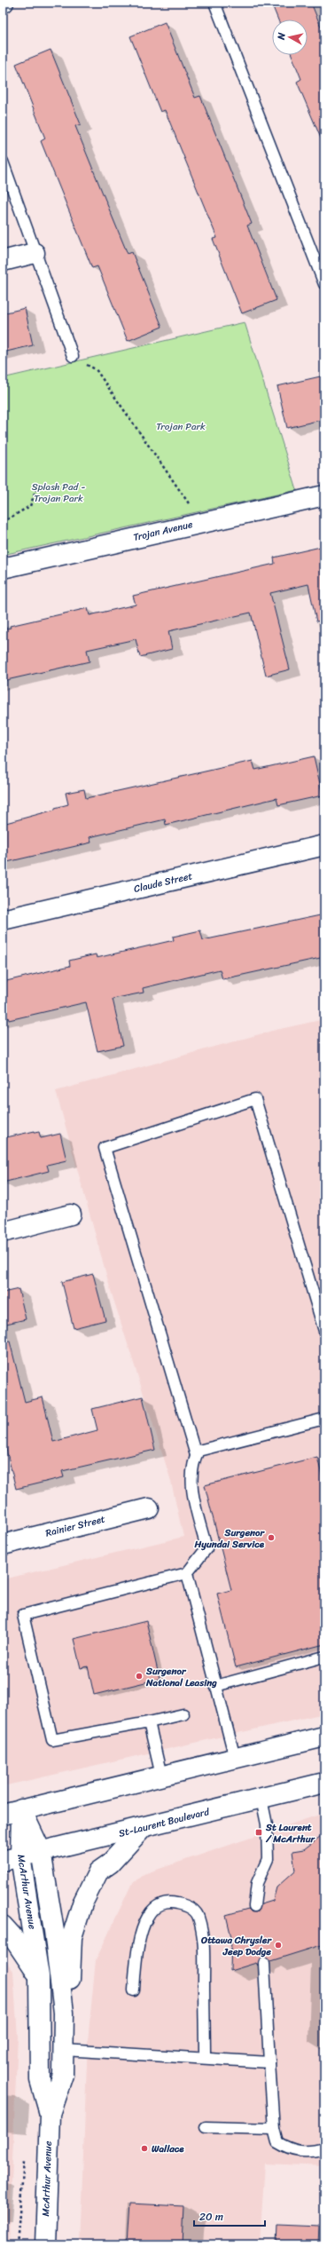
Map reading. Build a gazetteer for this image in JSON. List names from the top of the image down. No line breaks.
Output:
{"streets":{"main road":["Trojan Avenue","Claude Street","Rainier Street","St-Laurent Boulevard","McArthur Avenue"]},"crossings":[["St-Laurent Boulevard","McArthur Avenue"]],"parks":["Trojan Park","Splash Pad - Trojan Park"],"places":{"other":["Surgenor Hyundai Service","Surgenor National Leasing","Ottawa Chrysler Jeep Dodge","Wallace"],"transit":["St Laurent / McArthur"]},"scale_bar":"20 m","north":"left"}
